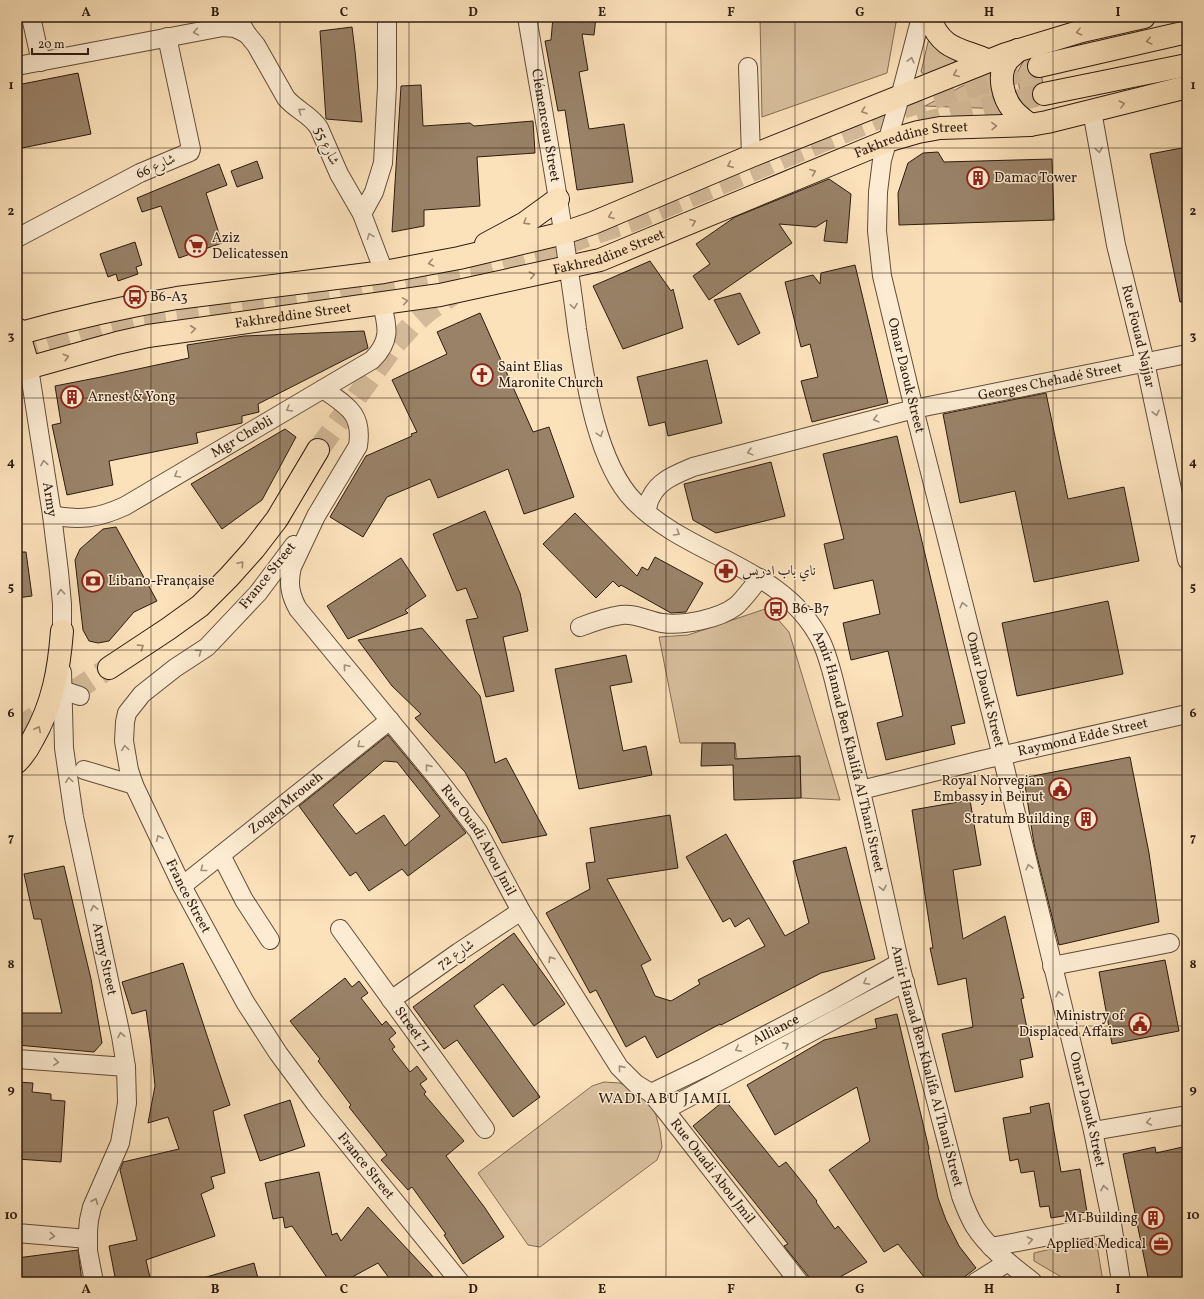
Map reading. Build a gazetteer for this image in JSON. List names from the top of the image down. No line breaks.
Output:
{"streets":{"main road":["Fakhreddine Street"],"street":["Clémenceau Street","شارع 55","شارع 66","Rue Fouad Najjar","Omar Daouk Street","Georges Chehadé Street","Mgr Chebli","Army","France Street","Raymond Edde Street","Amir Hamad Ben Khalifa Al Thani Street","Zoqaq Mroueh","Rue Ouadi Abou Jmil","شارع 72","Army Street","Street 71","Alliance"]},"crossings":[["Clémenceau Street","Fakhreddine Street"],["Clémenceau Street","Amir Hamad Ben Khalifa Al Thani Street"],["Fakhreddine Street","Rue Fouad Najjar"],["Fakhreddine Street","Omar Daouk Street"],["Fakhreddine Street","Mgr Chebli"],["Fakhreddine Street","Army"],["Fakhreddine Street","Amir Hamad Ben Khalifa Al Thani Street"],["Rue Fouad Najjar","Georges Chehadé Street"],["Omar Daouk Street","Georges Chehadé Street"],["Omar Daouk Street","Raymond Edde Street"],["Georges Chehadé Street","Amir Hamad Ben Khalifa Al Thani Street"],["Mgr Chebli","Army"],["Mgr Chebli","Rue Ouadi Abou Jmil"],["Army","Army Street"],["France Street","Zoqaq Mroueh"],["France Street","Rue Ouadi Abou Jmil"],["Raymond Edde Street","Amir Hamad Ben Khalifa Al Thani Street"],["Amir Hamad Ben Khalifa Al Thani Street","Alliance"],["Zoqaq Mroueh","Rue Ouadi Abou Jmil"],["Rue Ouadi Abou Jmil","شارع 72"],["Rue Ouadi Abou Jmil","Alliance"],["شارع 72","Street 71"]],"one_way":["شارع 55","Rue Fouad Najjar","Omar Daouk Street","Georges Chehadé Street","Mgr Chebli","Army","France Street","Amir Hamad Ben Khalifa Al Thani Street","Zoqaq Mroueh","Rue Ouadi Abou Jmil","Army Street"],"districts":["WADI ABU JAMIL"],"places":{"building":["Damac Tower","Arnest & Yong","Stratum Building","M1 Building"],"supermarket":["Aziz Delicatessen"],"bus stop":["B6-A3","B6-B7"],"church":["Saint Elias Maronite Church"],"pharmacy":["ناي باب ادريس"],"bank":["Libano-Française"],"public building":["Royal Norvegian Embassy in Beirut","Ministry of Displaced Affairs"],"office":["Applied Medical"]},"scale_bar":"20 m","grid":{"columns":["A","B","C","D","E","F","G","H","I"],"rows":["1","2","3","4","5","6","7","8","9","10"]}}
